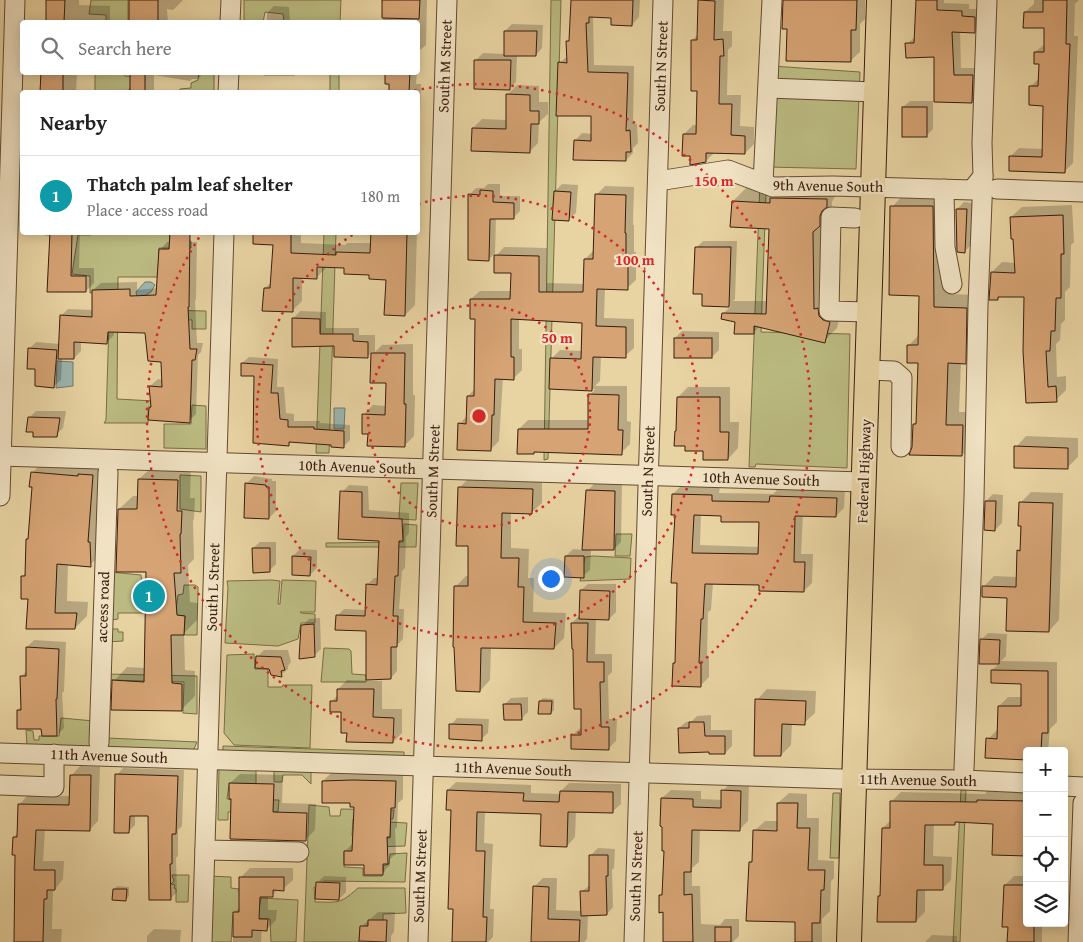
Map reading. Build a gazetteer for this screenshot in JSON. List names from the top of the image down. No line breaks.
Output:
{"streets":{"main road":["Federal Highway"],"street":["South M Street","South N Street","9th Avenue South","10th Avenue South","South L Street","access road","11th Avenue South"]},"crossings":[["South M Street","10th Avenue South"],["South M Street","11th Avenue South"],["South N Street","9th Avenue South"],["South N Street","10th Avenue South"],["South N Street","11th Avenue South"],["9th Avenue South","Federal Highway"],["10th Avenue South","Federal Highway"],["10th Avenue South","South L Street"],["Federal Highway","11th Avenue South"],["South L Street","11th Avenue South"]],"page":{"search":"Search here","heading":"Nearby","list":[{"mark":"1","name":"Thatch palm leaf shelter","note":"Place · access road","value":"180 m"}],"pins":"1","map_buttons":["+","−"]},"rings":["150 m","100 m","50 m"]}
